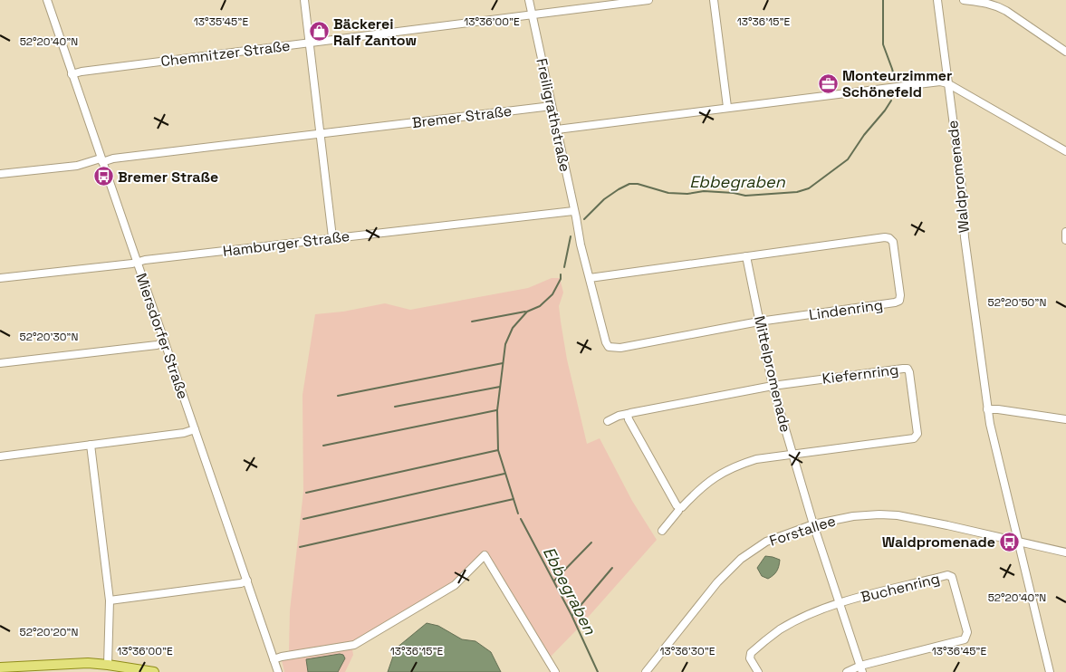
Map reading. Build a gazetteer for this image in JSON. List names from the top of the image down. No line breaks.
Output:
{"streets":{"street":["Chemnitzer Straße","Freiligrathstraße","Bremer Straße","Waldpromenade","Hamburger Straße","Lindenring","Miersdorfer Straße","Mittelpromenade","Kiefernring","Forstallee","Buchenring"]},"crossings":[["Chemnitzer Straße","Freiligrathstraße"],["Chemnitzer Straße","Miersdorfer Straße"],["Freiligrathstraße","Bremer Straße"],["Freiligrathstraße","Hamburger Straße"],["Freiligrathstraße","Lindenring"],["Bremer Straße","Miersdorfer Straße"],["Waldpromenade","Forstallee"],["Hamburger Straße","Miersdorfer Straße"],["Lindenring","Mittelpromenade"],["Mittelpromenade","Kiefernring"],["Mittelpromenade","Forstallee"],["Mittelpromenade","Buchenring"]],"water":["Ebbegraben"],"places":{"shop":["Bäckerei Ralf Zantow"],"office":["Monteurzimmer Schönefeld"],"bus stop":["Bremer Straße","Waldpromenade"]},"coordinates":["13°35'45\"E","13°36'00\"E","13°36'15\"E","52°20'40\"N","52°20'50\"N","52°20'30\"N","52°20'20\"N","13°36'30\"E","13°36'45\"E"]}
